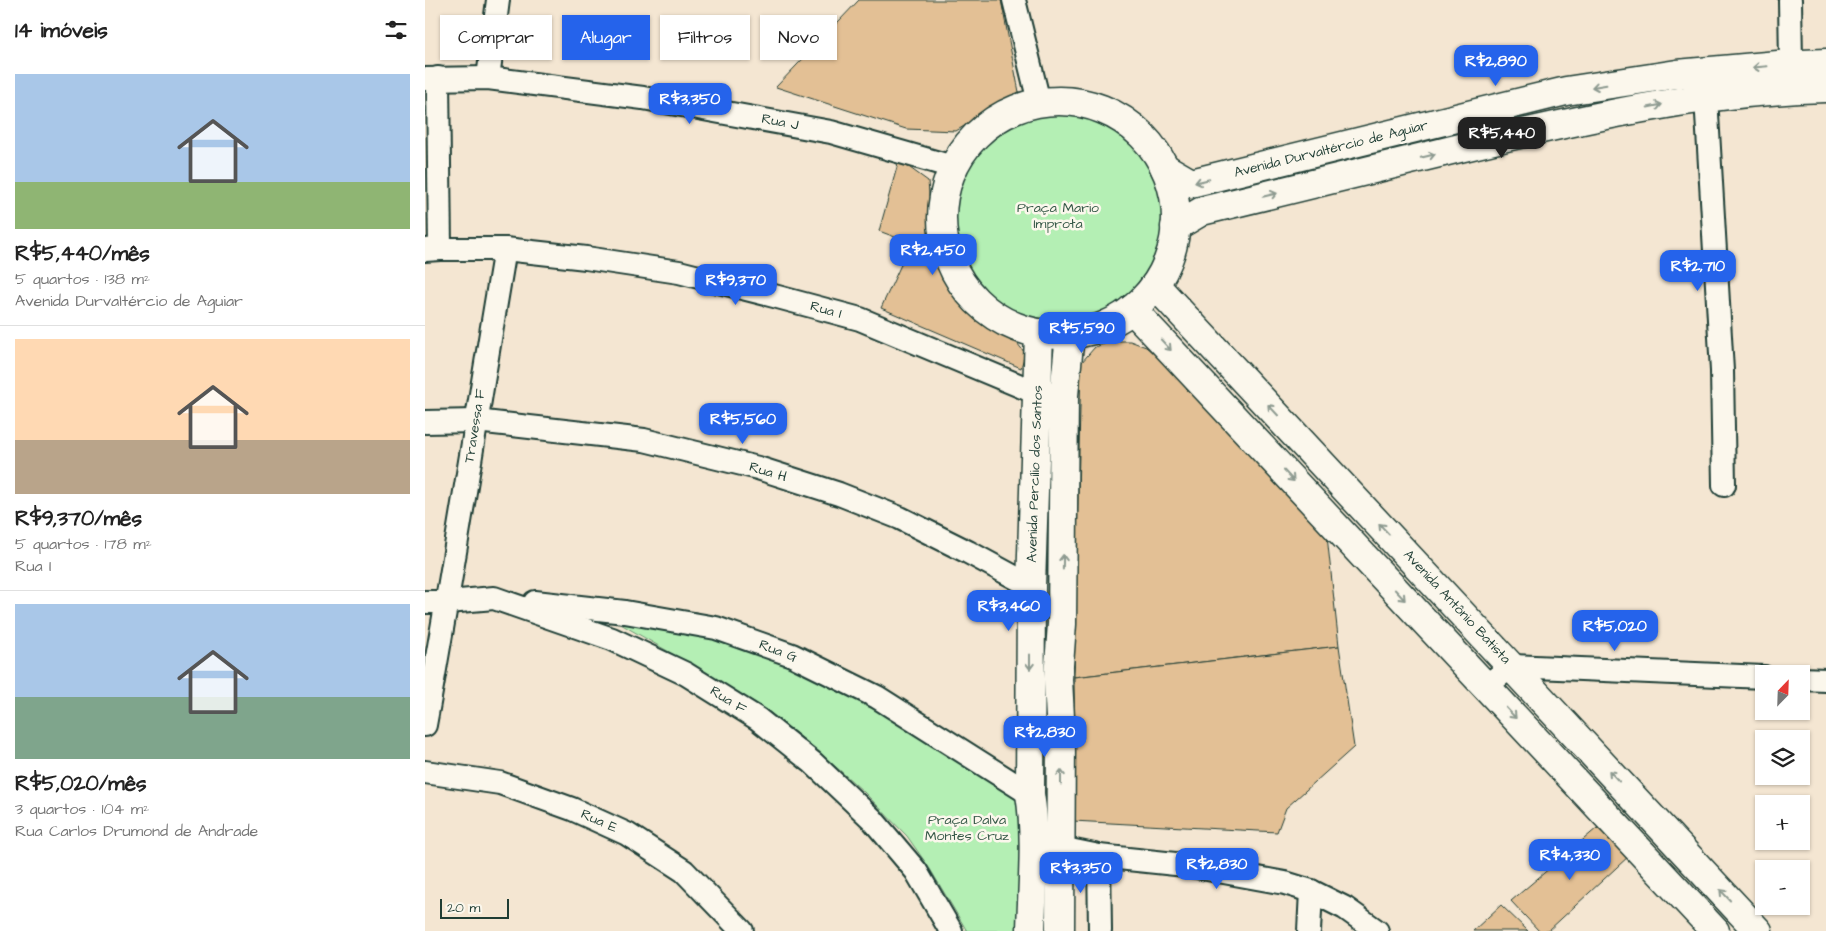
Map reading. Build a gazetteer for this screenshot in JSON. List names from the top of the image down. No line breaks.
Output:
{"streets":{"street":["Rua J","Avenida Durvaltércio de Aguiar","Rua I","Travessa F","Rua H","Avenida Percílio dos Santos","Avenida Antônio Batista","Rua G","Rua F","Rua E"]},"crossings":[["Rua I","Travessa F"],["Rua I","Avenida Percílio dos Santos"],["Travessa F","Rua H"],["Travessa F","Rua F"],["Rua H","Avenida Percílio dos Santos"],["Avenida Percílio dos Santos","Rua G"],["Rua G","Rua F"]],"parks":["Praça Mario Improta","Praça Dalva Montes Cruz"],"scale_bar":"20 m","north":"top right","page":{"heading":"14 imóveis","chip":["Comprar","Alugar","Filtros","Novo"],"price":["R$2,890","R$3,350","R$5,440","R$2,450","R$2,710","R$9,370","R$5,590","R$5,560","R$3,460","R$5,020","R$2,830","R$4,330","R$2,830","R$3,350"],"list":[{"name":"R$5,440/mês","note":"5 quartos · 138 m² · Avenida Durvaltércio de Aguiar"},{"name":"R$9,370/mês","note":"5 quartos · 178 m² · Rua I"},{"name":"R$5,020/mês","note":"3 quartos · 104 m² · Rua Carlos Drumond de Andrade"}],"map_buttons":["+","−"],"scale":"20 m"}}
